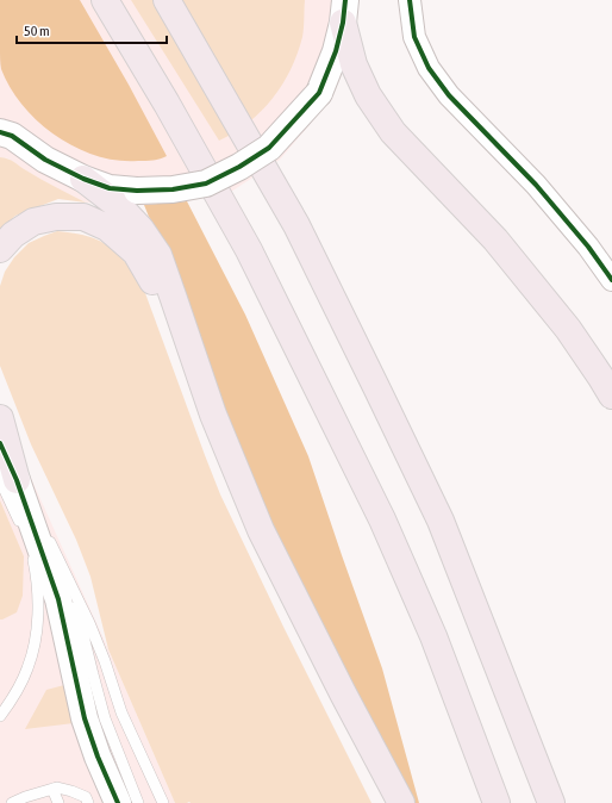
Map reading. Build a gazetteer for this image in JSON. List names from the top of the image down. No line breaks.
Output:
{"scale_bar":"50 m"}
